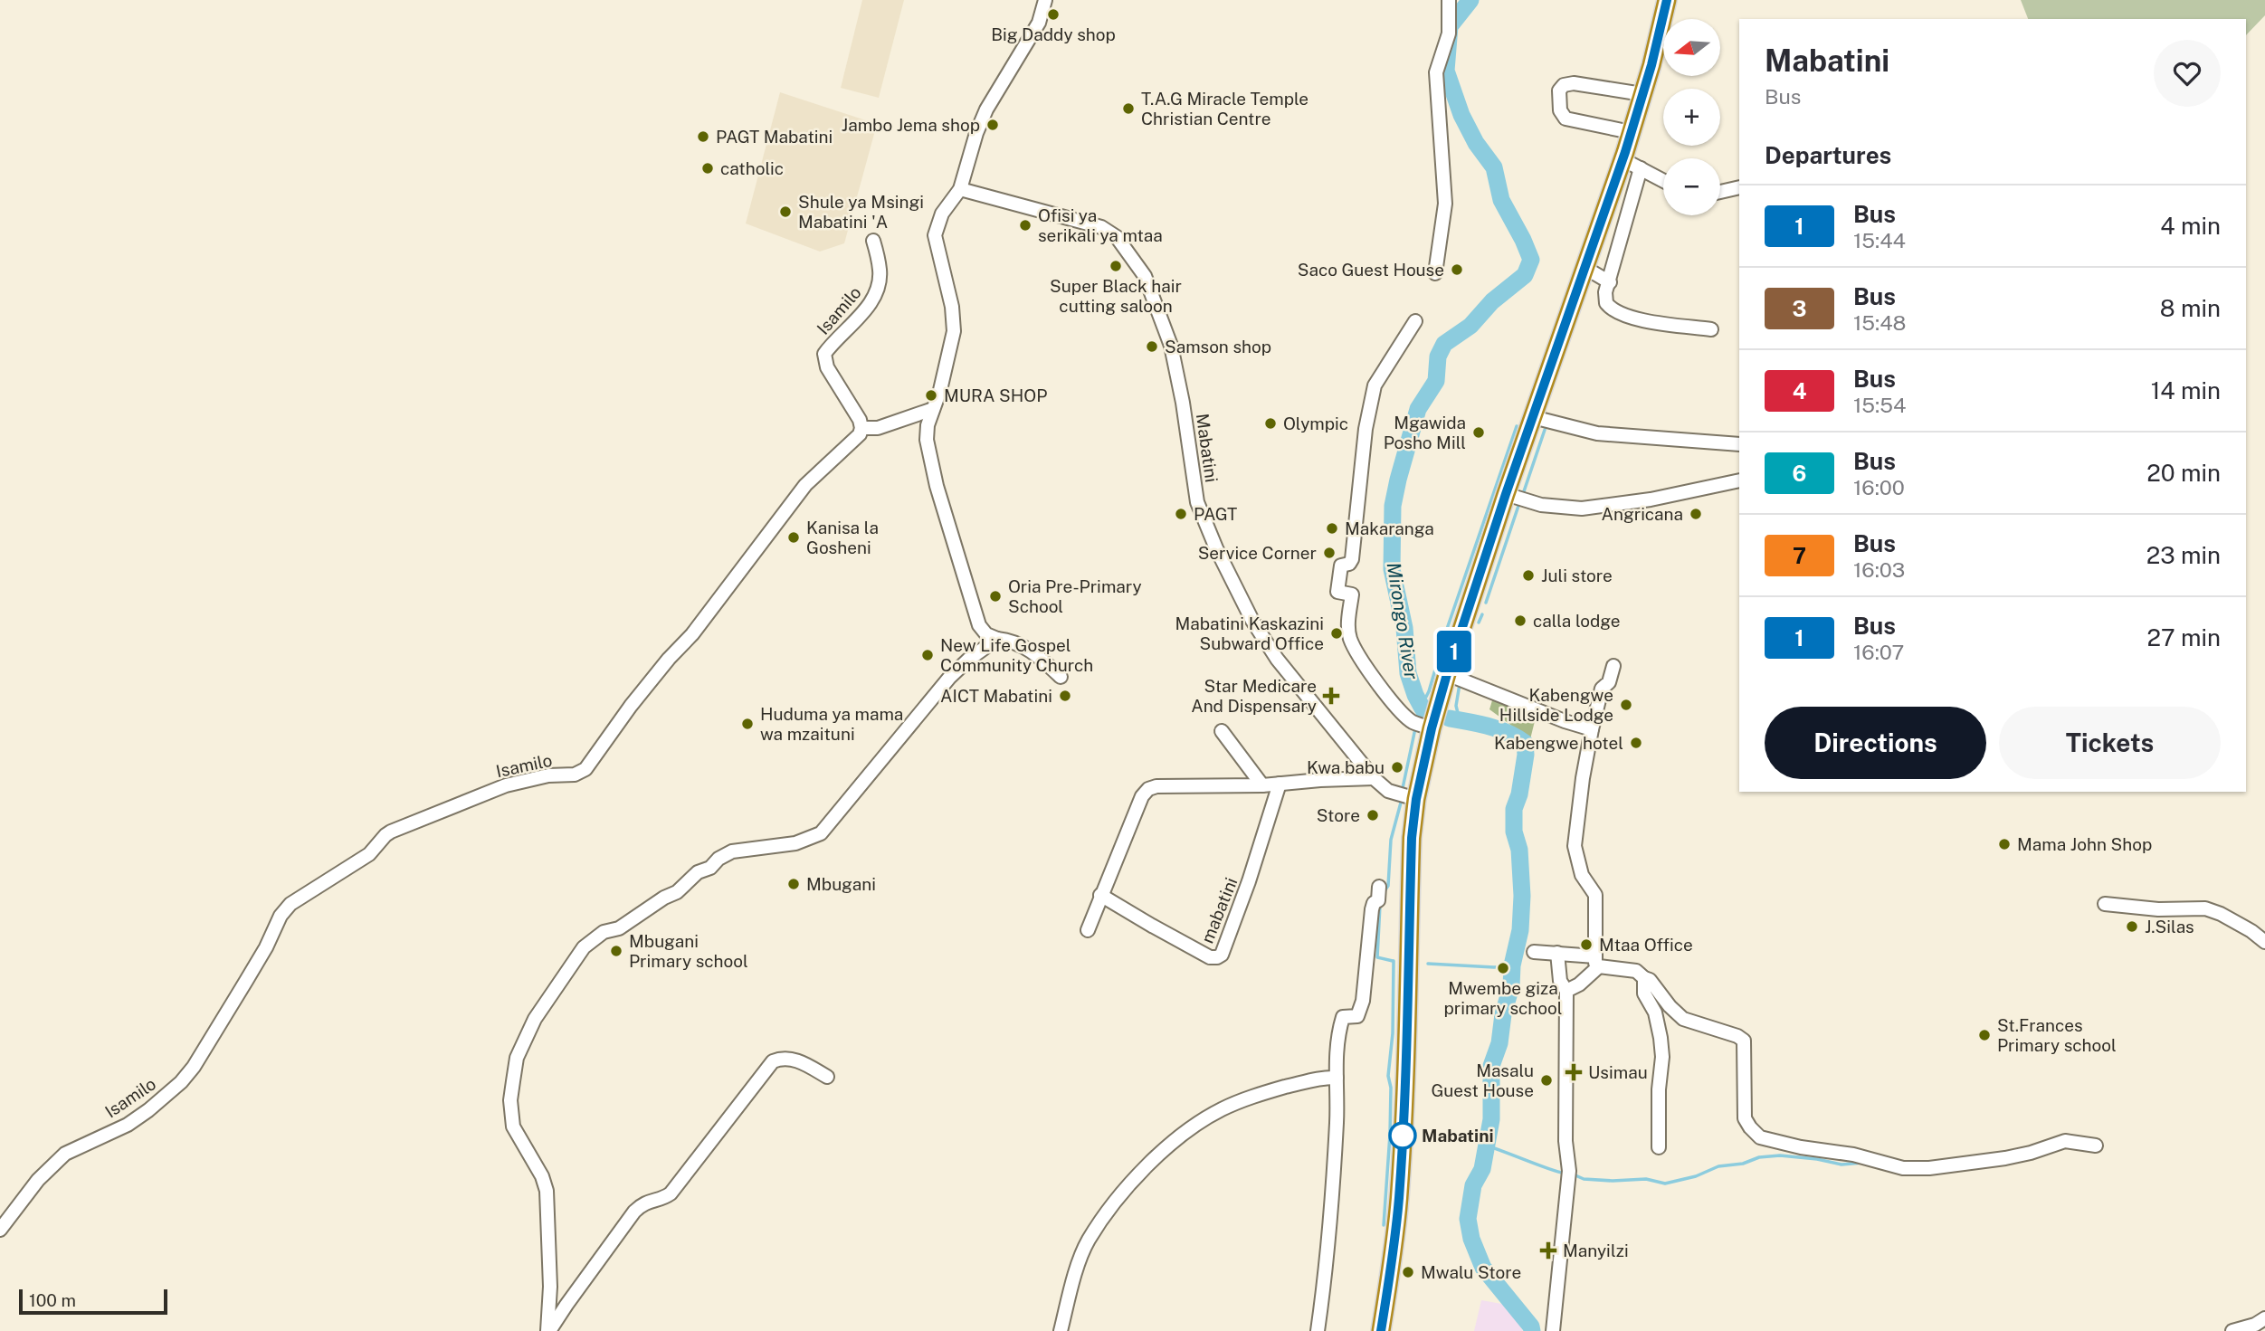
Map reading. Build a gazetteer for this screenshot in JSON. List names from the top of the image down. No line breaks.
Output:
{"streets":{"street":["Isamilo","Mabatini","mabatini"]},"water":["Mirongo River"],"places":{"other":["Big Daddy shop","T.A.G Miracle Temple Christian Centre","Jambo Jema shop","PAGT Mabatini","catholic","Shule ya Msingi Mabatini 'A","Ofisi ya serikali ya mtaa","Super Black hair cutting saloon","Saco Guest House","Samson shop","MURA SHOP","Olympic","Mgawida Posho Mill","PAGT","Angricana","Makaranga","Kanisa la Gosheni","Service Corner","Juli store","Oria Pre-Primary School","calla lodge","Mabatini Kaskazini Subward Office","New Life Gospel Community Church","AICT Mabatini","Kabengwe Hillside Lodge","Huduma ya mama wa mzaituni","Kabengwe hotel","Kwa babu","Store","Mama John Shop","Mbugani","J.Silas","Mtaa Office","Mbugani Primary school","Mwembe giza primary school","St.Frances Primary school","Masalu Guest House","Mabatini","Mwalu Store"],"health":["Star Medicare And Dispensary","Usimau","Manyilzi"]},"lines":["bus line 1"],"scale_bar":"100 m","north":"left","page":{"on_map":"1","map_buttons":["+","−"],"heading":[["Mabatini","Bus"],"Departures"],"list":[{"mark":"1","name":"Bus","note":"15:44","value":"4 min"},{"mark":"3","name":"Bus","note":"15:48","value":"8 min"},{"mark":"4","name":"Bus","note":"15:54","value":"14 min"},{"mark":"6","name":"Bus","note":"16:00","value":"20 min"},{"mark":"7","name":"Bus","note":"16:03","value":"23 min"},{"mark":"1","name":"Bus","note":"16:07","value":"27 min"}],"buttons":["Directions","Tickets"],"scale":"100 m"}}
